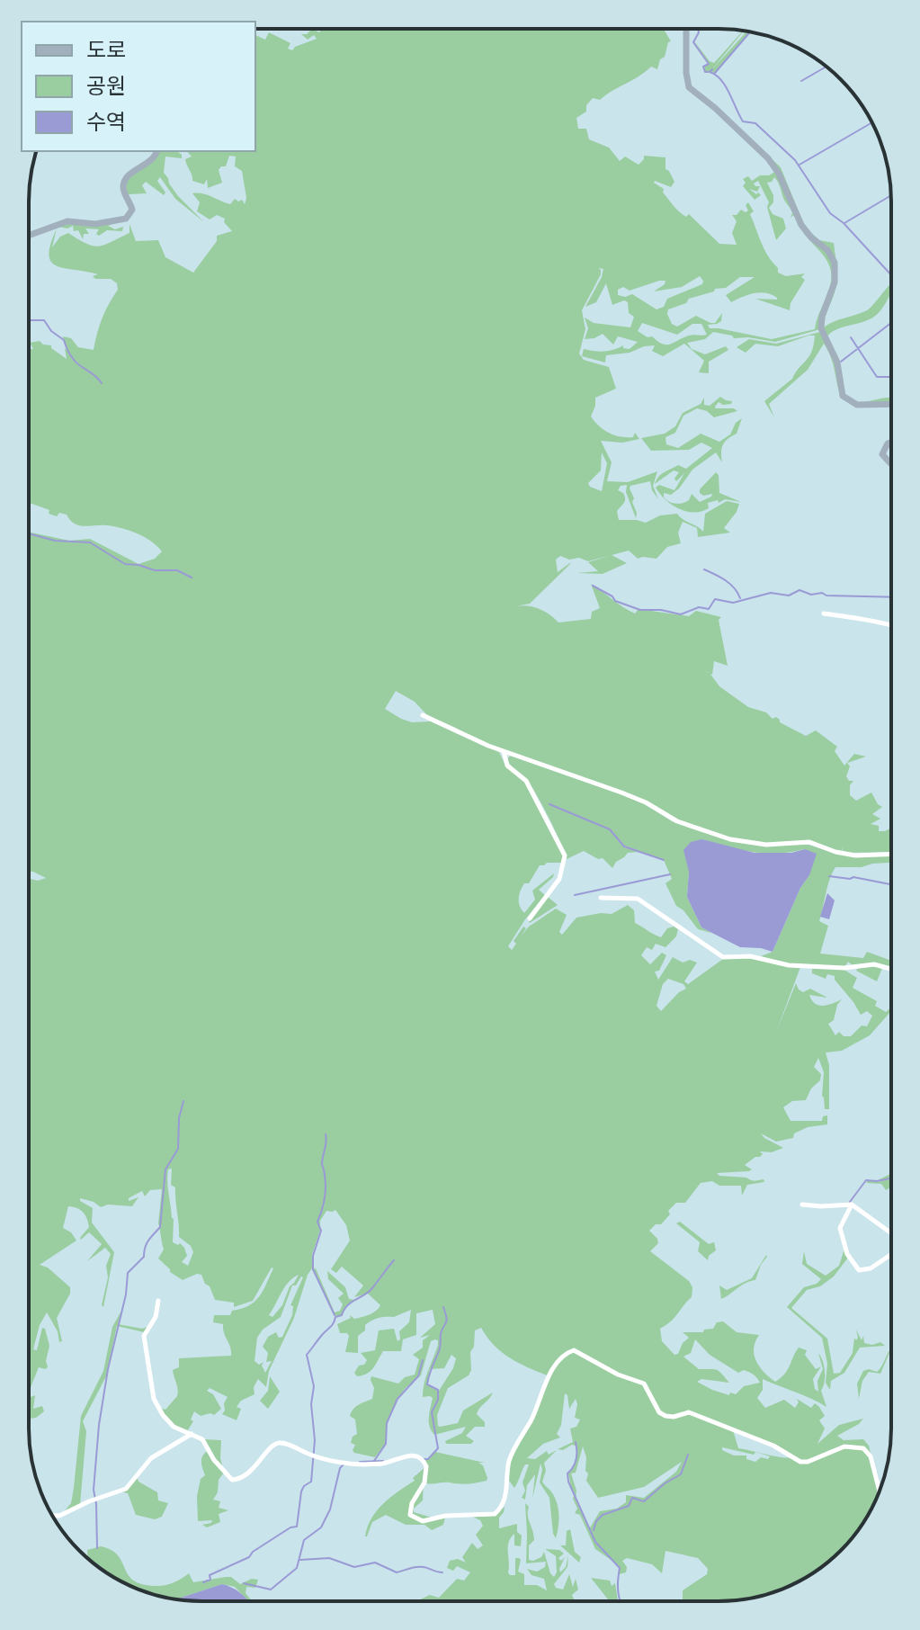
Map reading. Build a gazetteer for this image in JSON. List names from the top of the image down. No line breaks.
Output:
{"legend":["도로","공원","수역"]}
